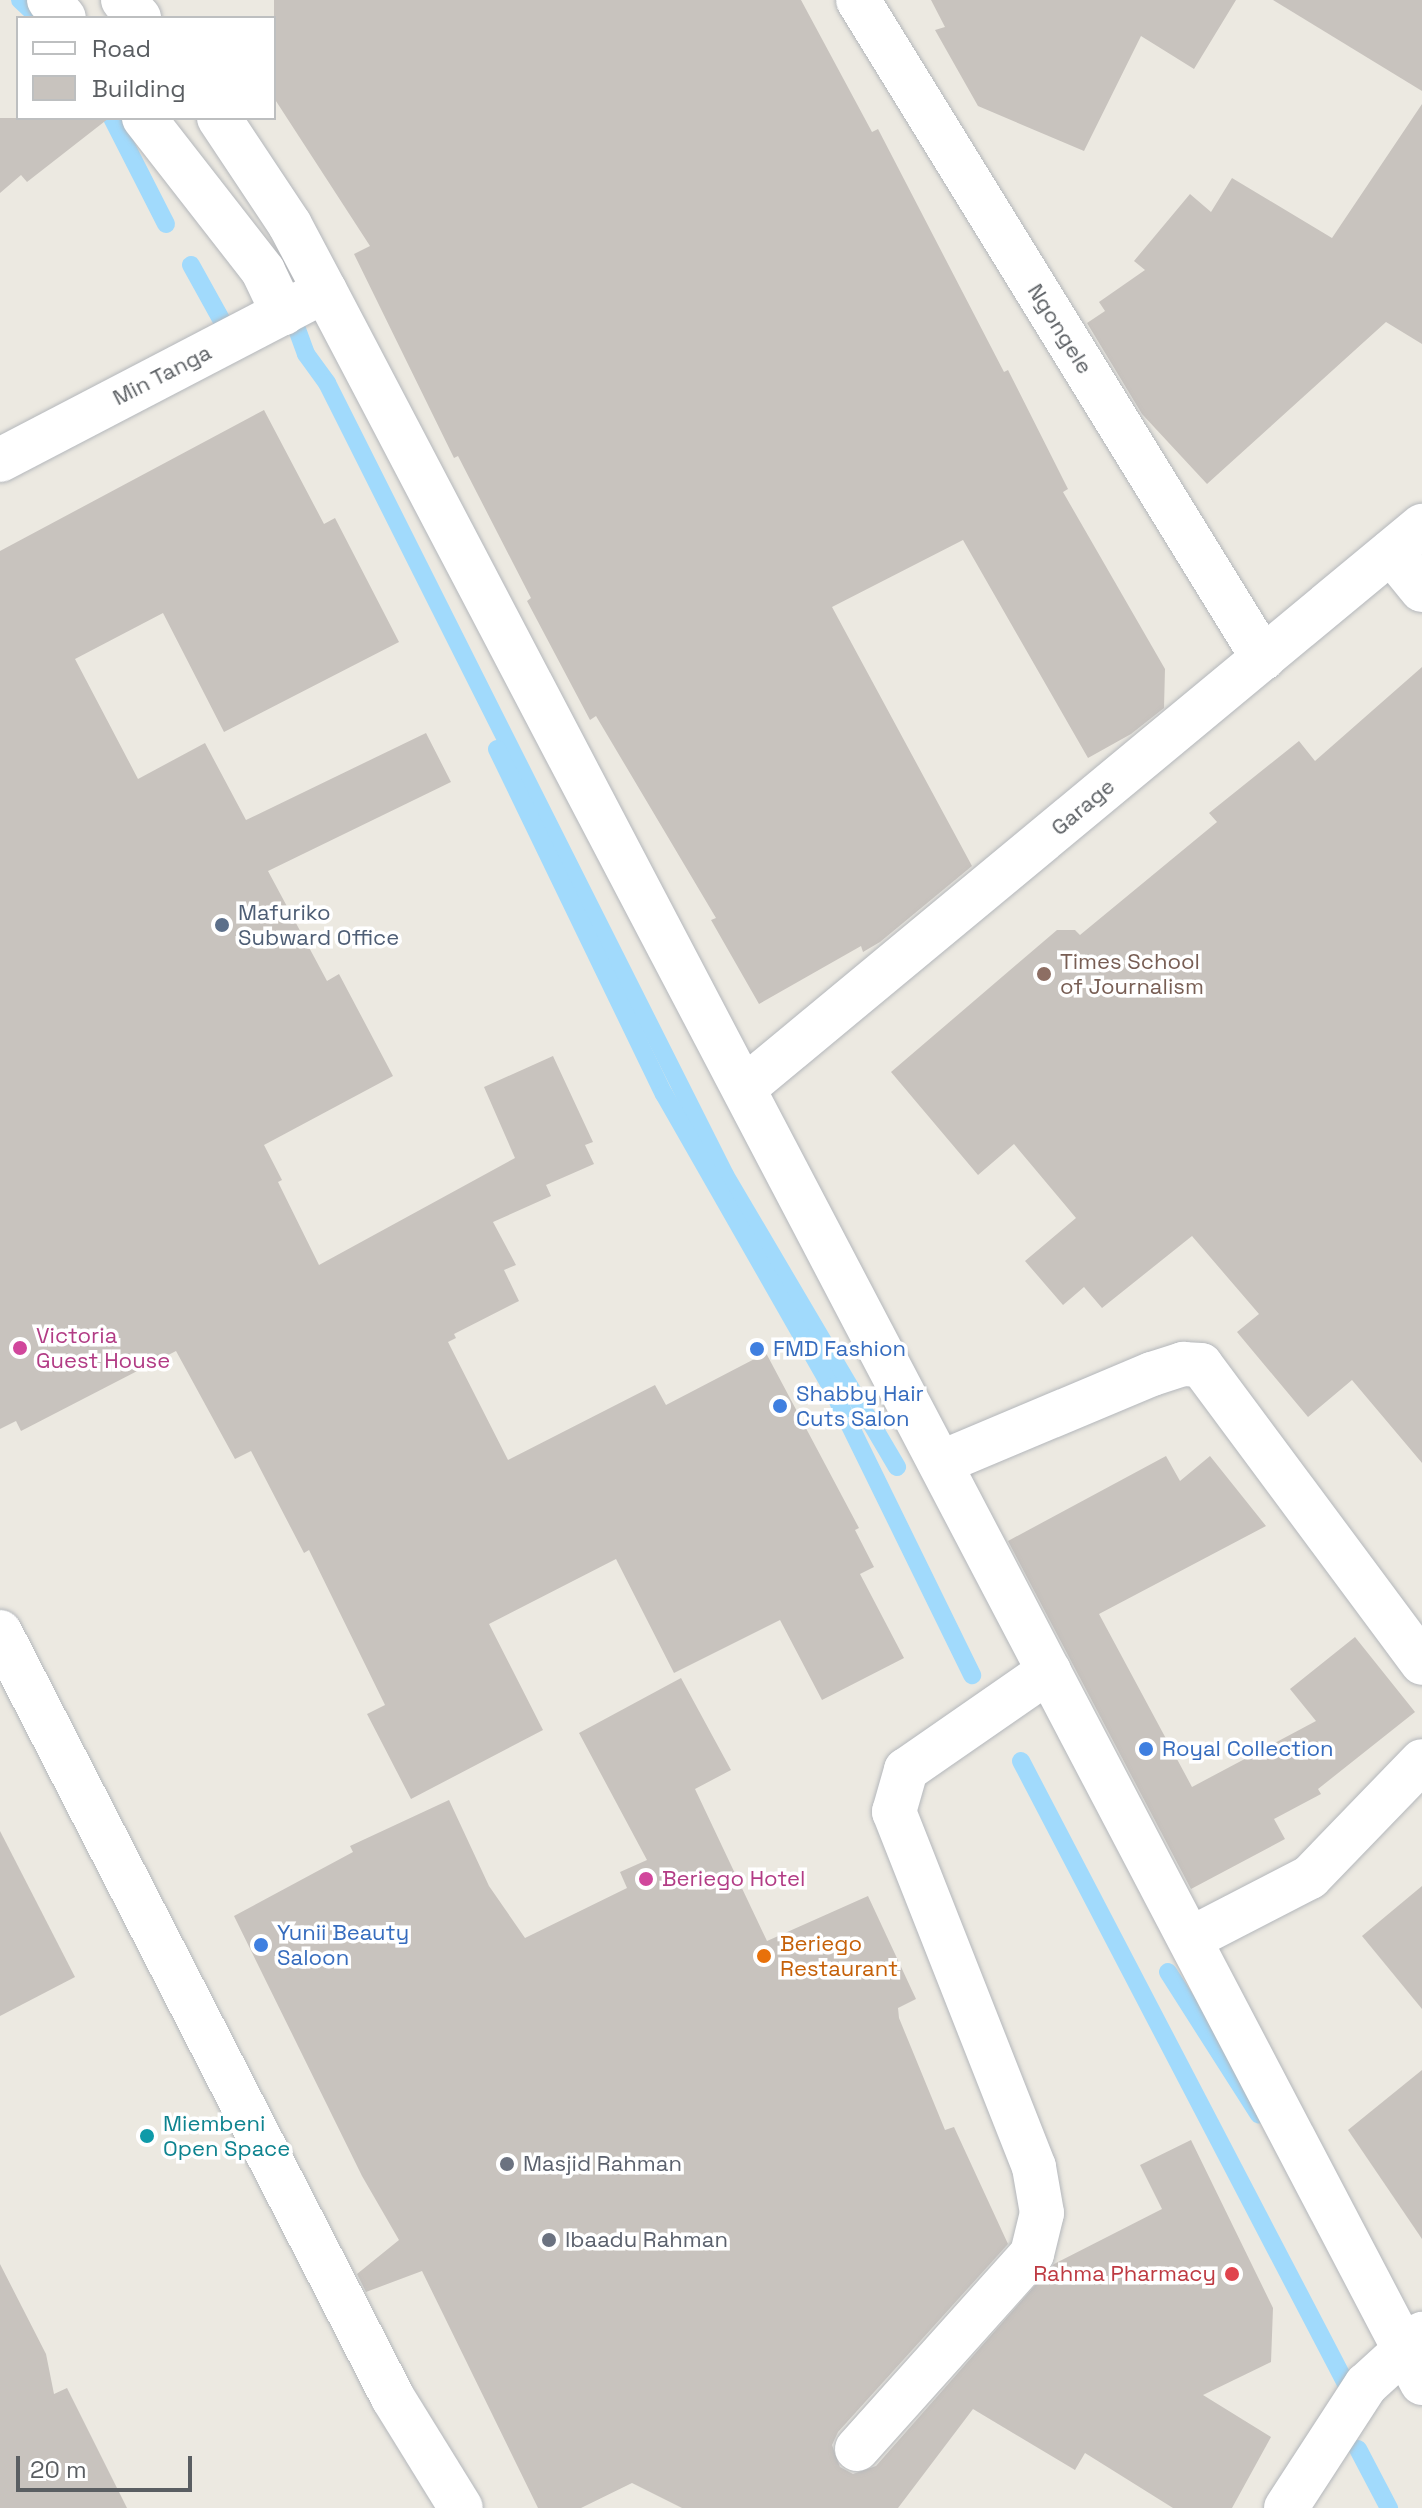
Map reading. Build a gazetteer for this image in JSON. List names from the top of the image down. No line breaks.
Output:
{"streets":{"street":["Ngongele","Min Tanga","Garage"]},"crossings":[["Ngongele","Garage"]],"places":["Mafuriko Subward Office","Times School of Journalism","Victoria Guest House","FMD Fashion","Shabby Hair Cuts Salon","Royal Collection","Beriego Hotel","Yunii Beauty Saloon","Beriego Restaurant","Miembeni Open Space","Masjid Rahman","Ibaadu Rahman","Rahma Pharmacy"],"legend":["Road","Building"],"scale_bar":"20 m"}
